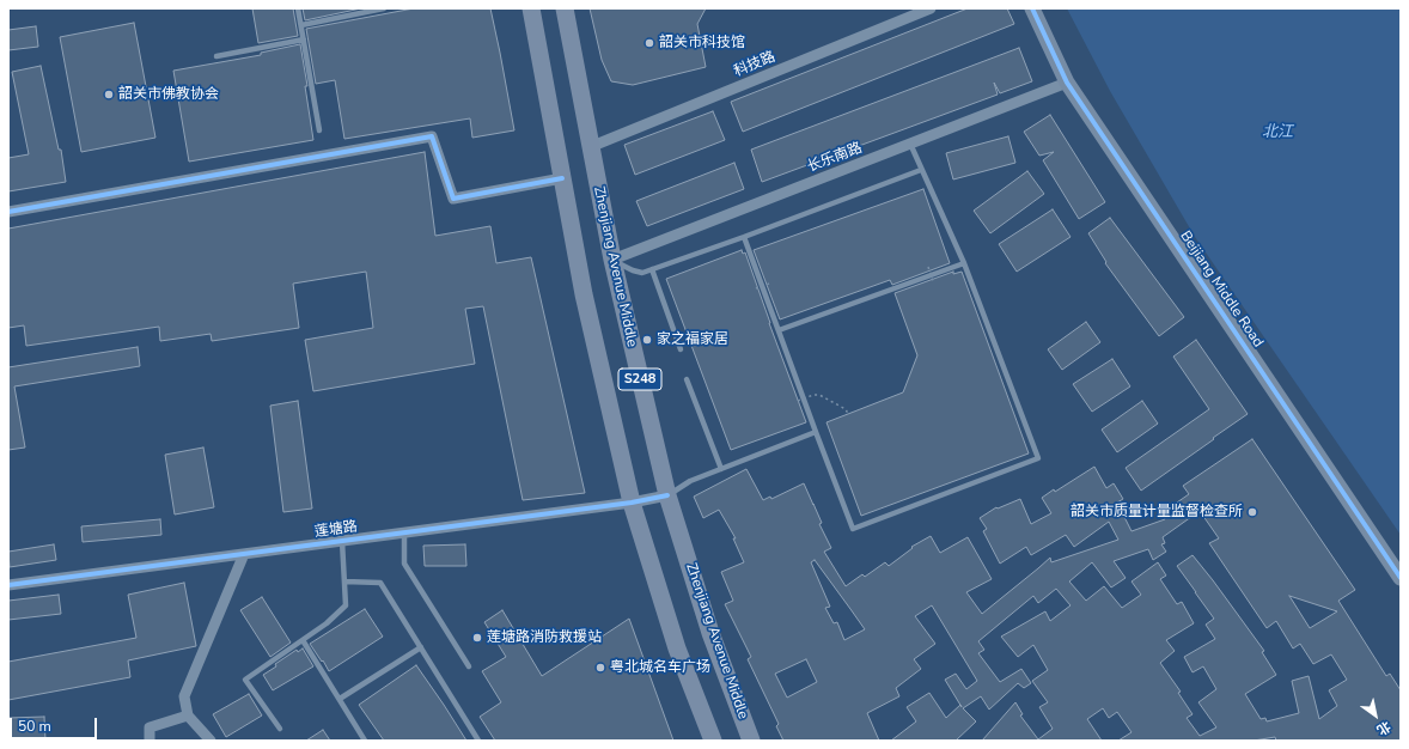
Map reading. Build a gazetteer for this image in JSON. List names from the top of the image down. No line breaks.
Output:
{"streets":{"main road":["Zhenjiang Avenue Middle","S248"],"street":["科技路","长乐南路","Beijiang Middle Road","莲塘路"]},"crossings":[["科技路","Zhenjiang Avenue Middle"],["长乐南路","Zhenjiang Avenue Middle"],["长乐南路","Beijiang Middle Road"],["Zhenjiang Avenue Middle","莲塘路"],["S248","莲塘路"]],"water":["北江"],"places":["韶关市科技馆","韶关市佛教协会","家之福家居","韶关市质量计量监督检查所","莲塘路消防救援站","粤北城名车广场"],"scale_bar":"50 m","north":"bottom right"}
